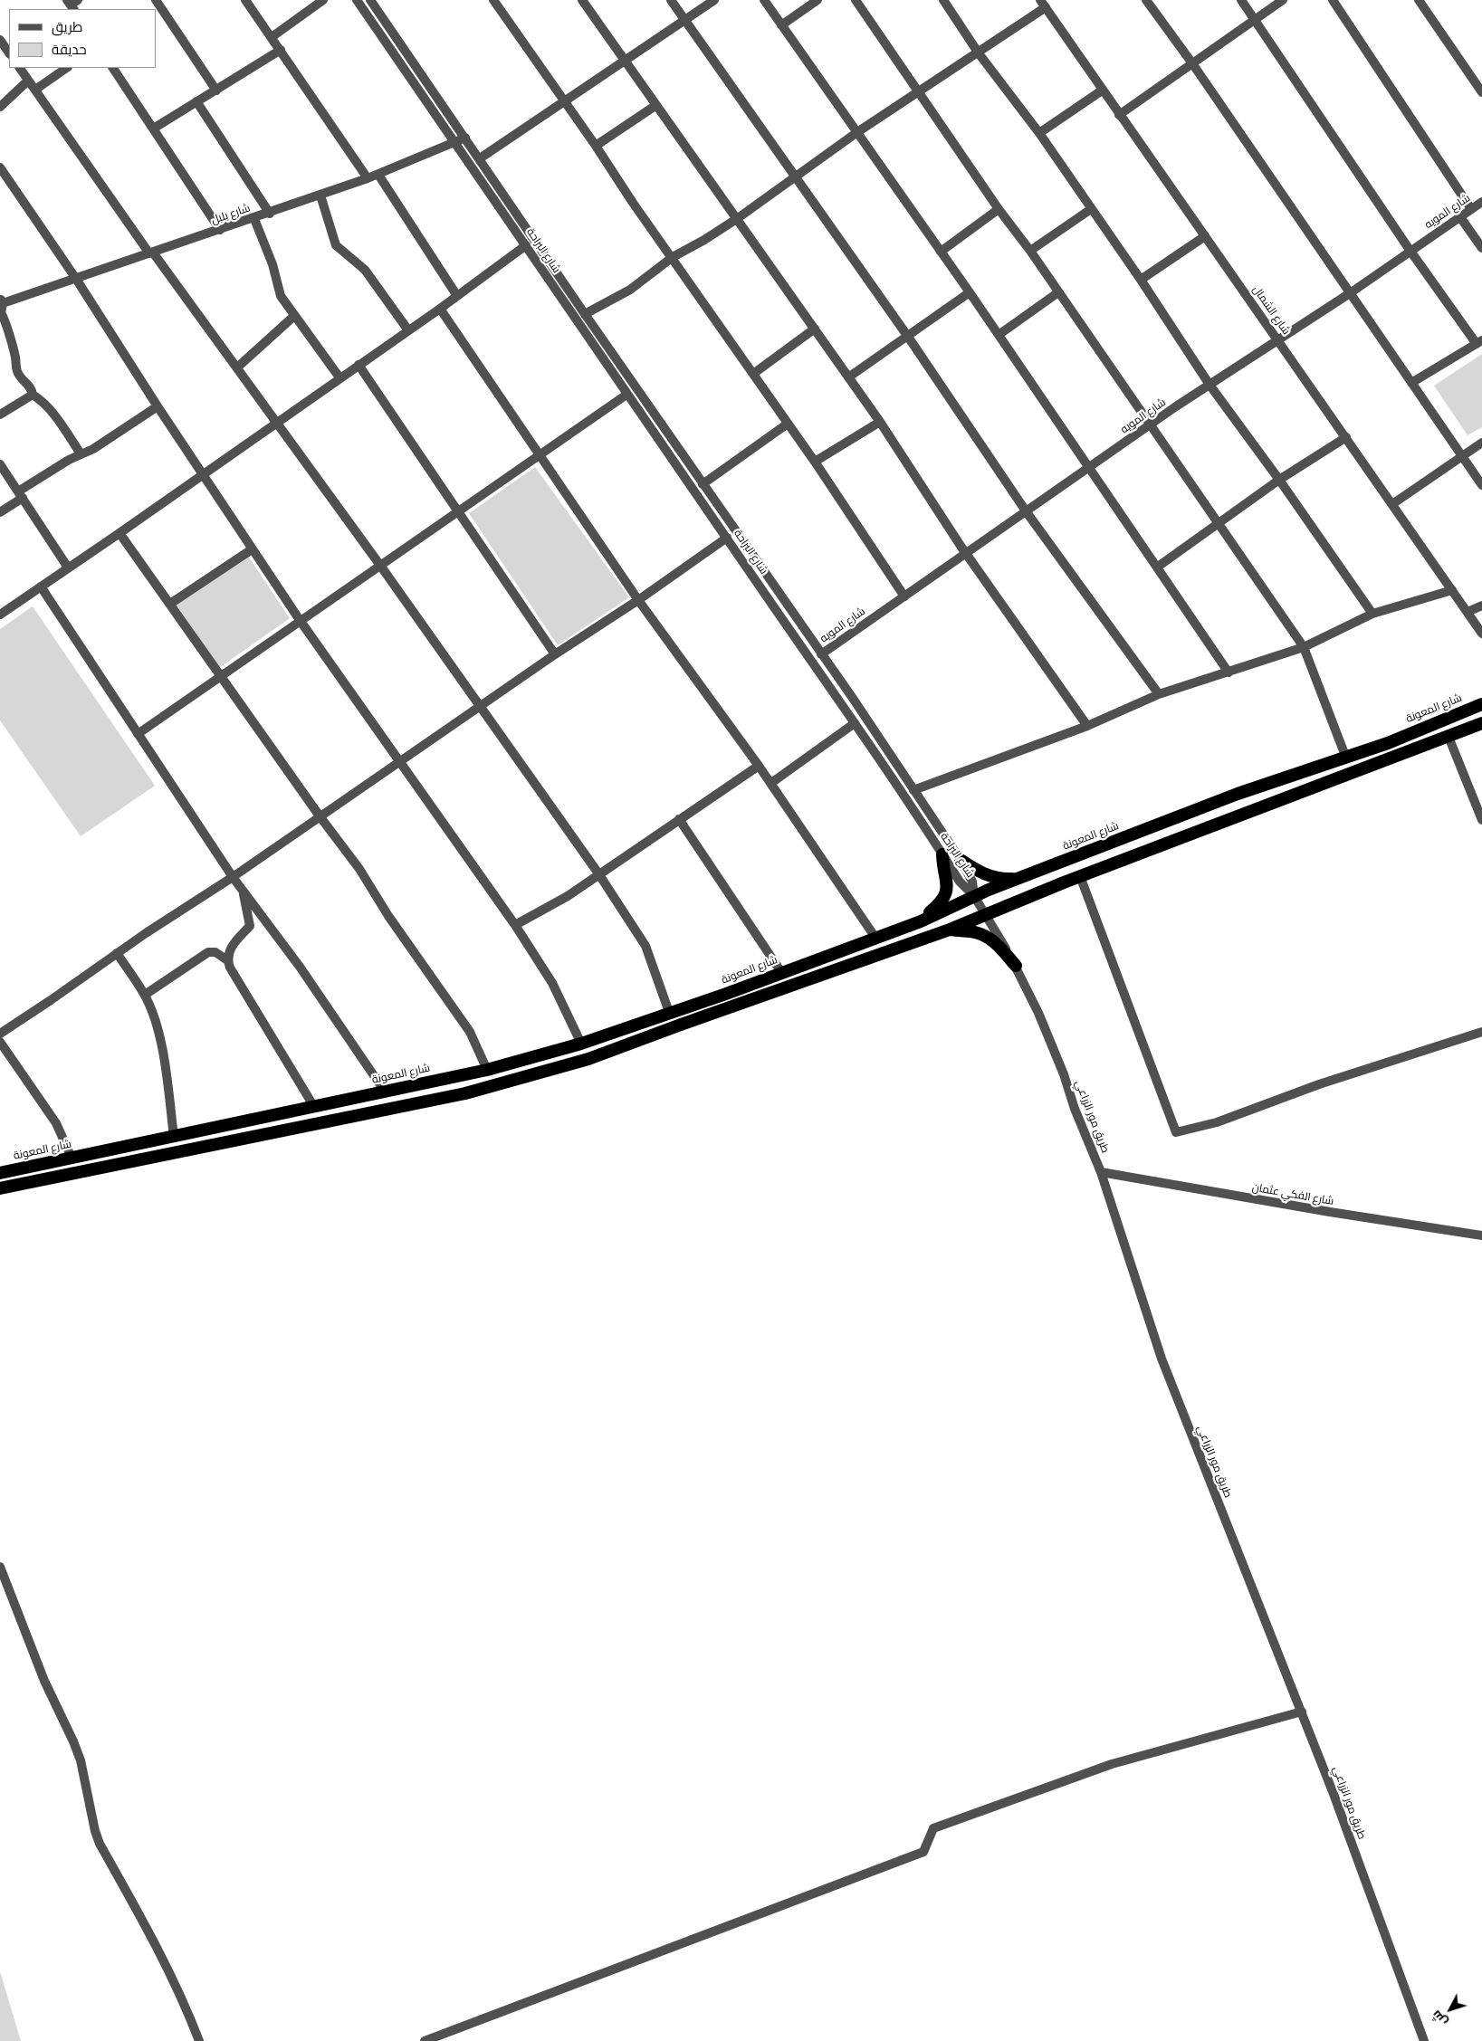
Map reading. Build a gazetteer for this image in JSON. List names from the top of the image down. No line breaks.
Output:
{"streets":{"highway":["شارع المعونة"],"street":["شارع المويه","شارع بلبل","شارع البراحة","شارع الشمال","طريق مور الزراعي","شارع الفكي عثمان"]},"crossings":[["شارع المويه","شارع البراحة"],["شارع المويه","شارع الشمال"],["شارع بلبل","شارع البراحة"],["شارع البراحة","شارع المعونة"],["شارع البراحة","طريق مور الزراعي"],["شارع المعونة","طريق مور الزراعي"],["طريق مور الزراعي","شارع الفكي عثمان"]],"legend":["طريق","حديقة"],"north":"bottom left"}
